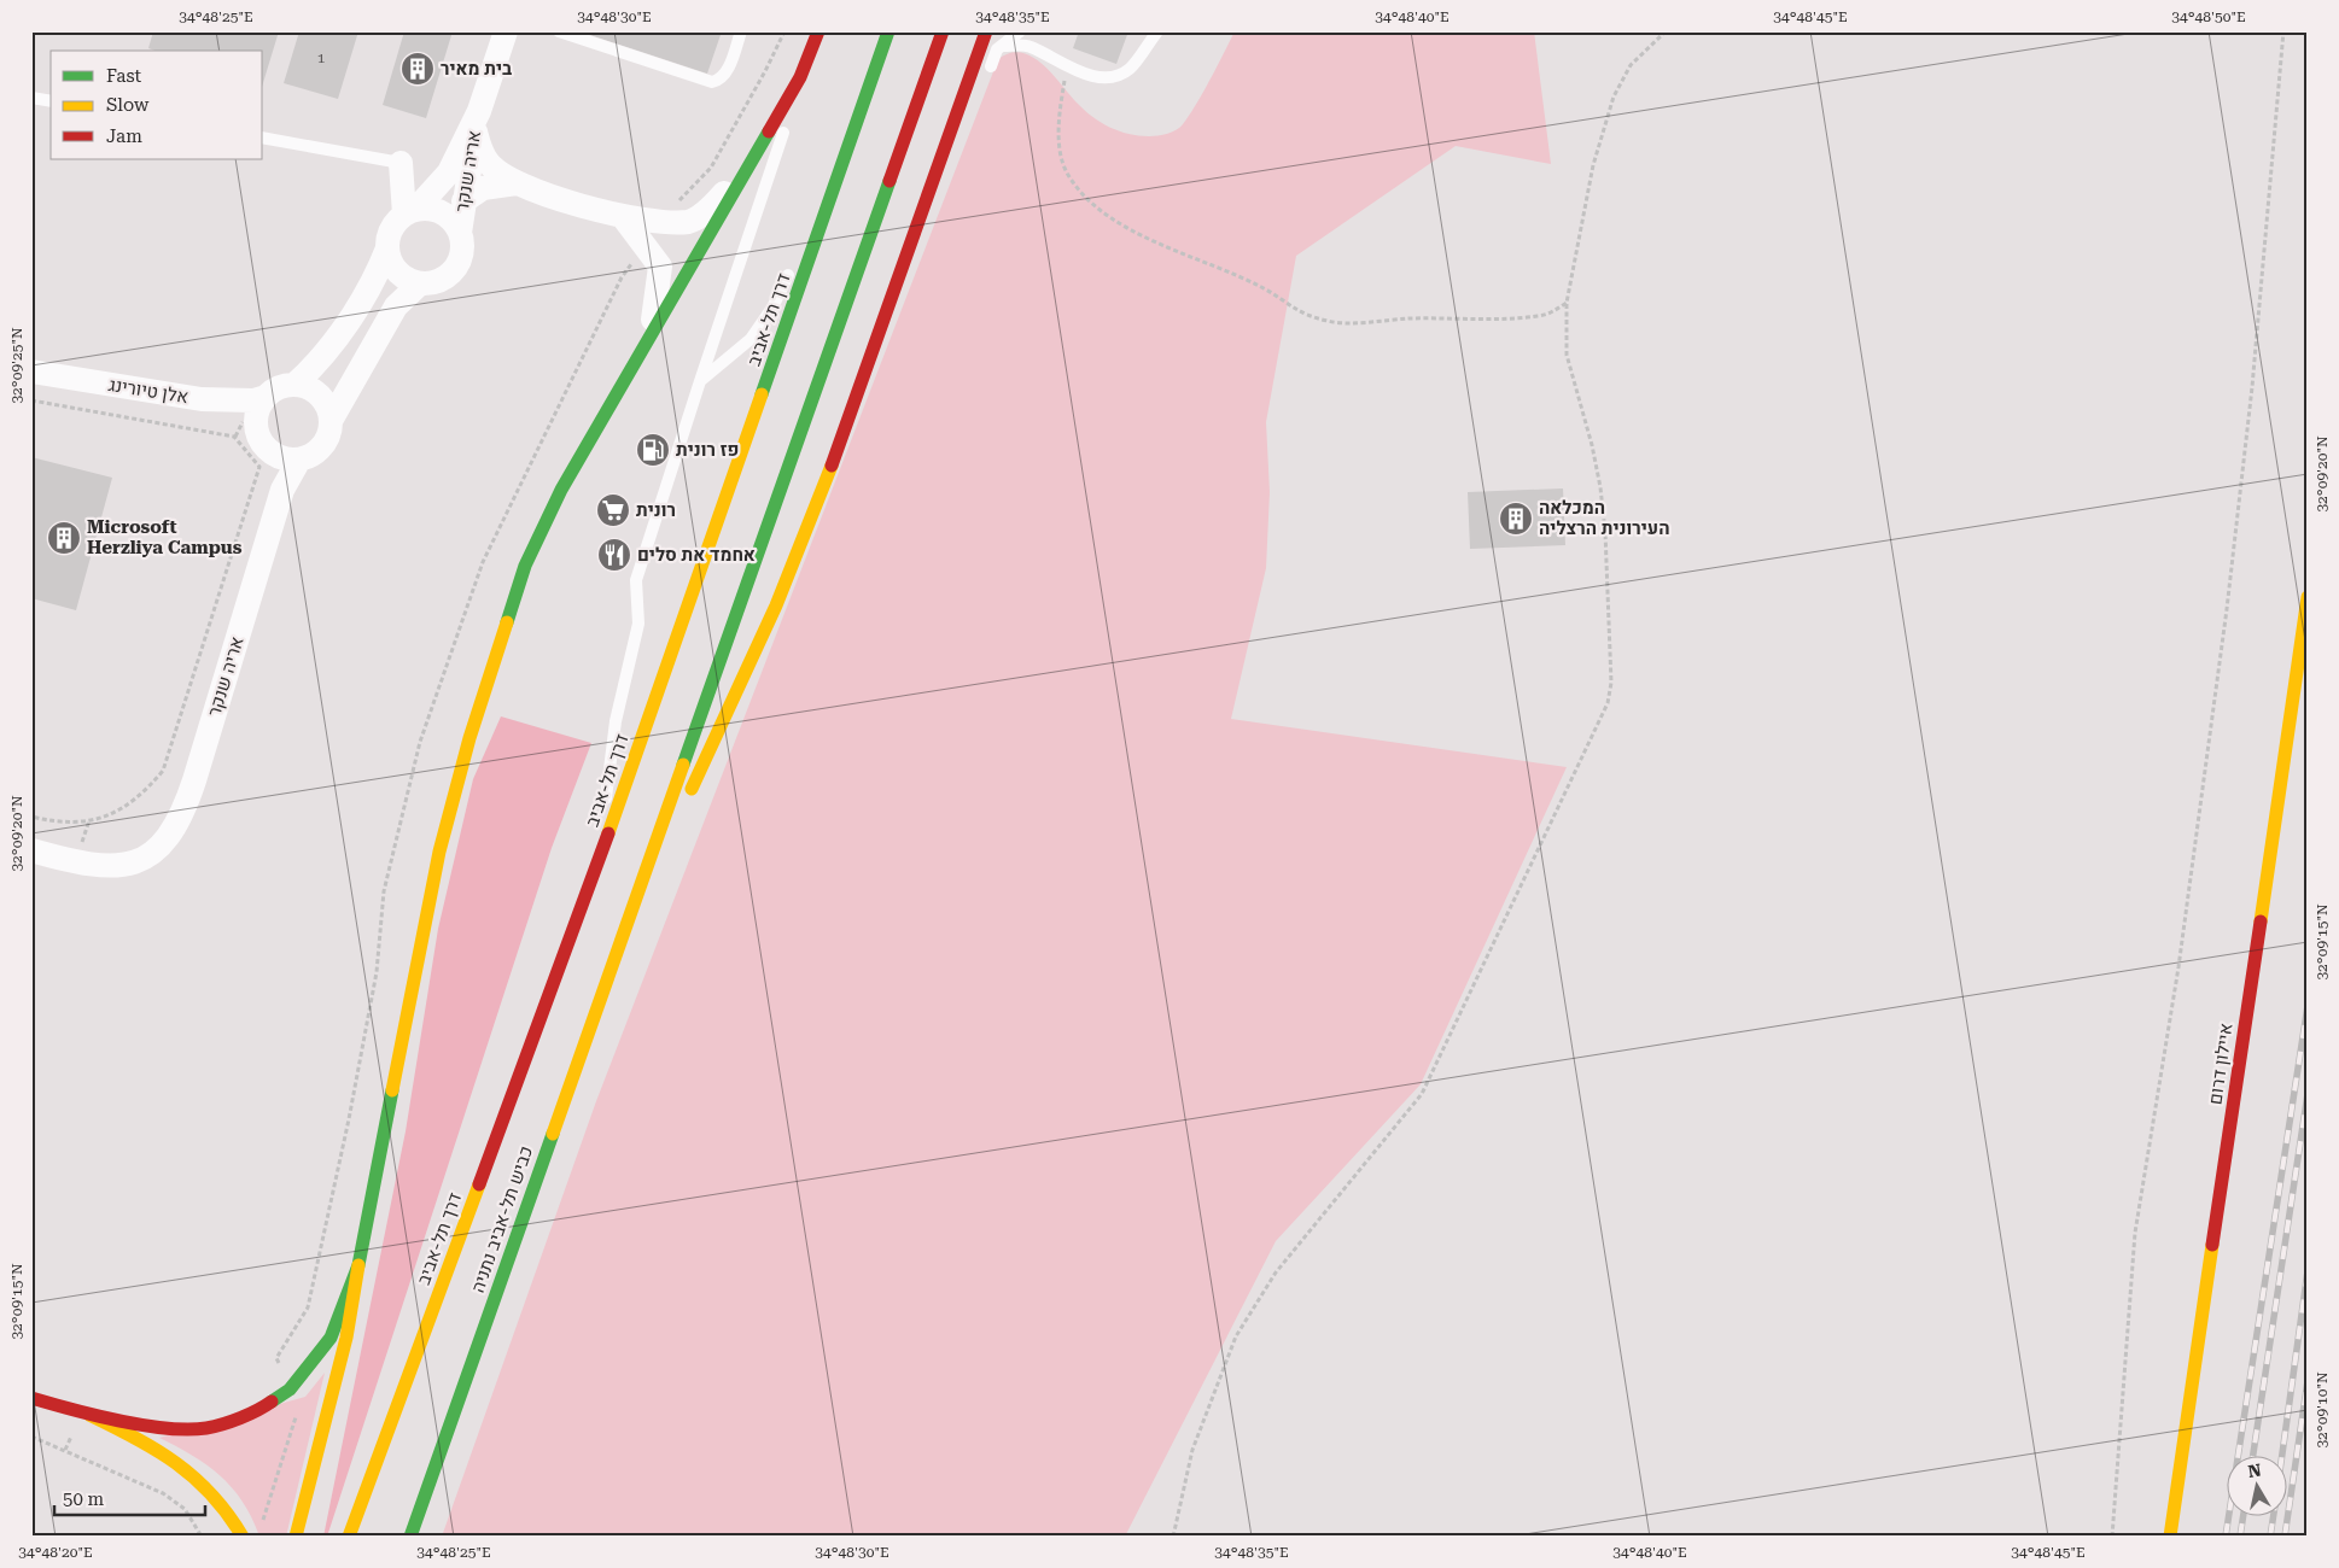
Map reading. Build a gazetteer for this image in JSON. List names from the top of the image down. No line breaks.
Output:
{"streets":{"main road":["דרך תל-אביב","איילון דרום","כביש תל-אביב נתניה"],"street":["אריה שנקר","אלן טיורינג"]},"crossings":[["אריה שנקר","אלן טיורינג"]],"places":{"building":["בית מאיר","המכלאה העירונית הרצליה","Microsoft Herzliya Campus"],"fuel station":["פז רונית"],"supermarket":["רונית"],"restaurant":["אחמד את סלים"]},"house_numbers":["1"],"legend":["Fast","Slow","Jam"],"scale_bar":"50 m","north":"top","coordinates":["34°48'25\"E","34°48'30\"E","34°48'35\"E","34°48'40\"E","34°48'45\"E","34°48'50\"E","32°09'25\"N","32°09'20\"N","32°09'15\"N","32°09'10\"N","34°48'20\"E"]}
